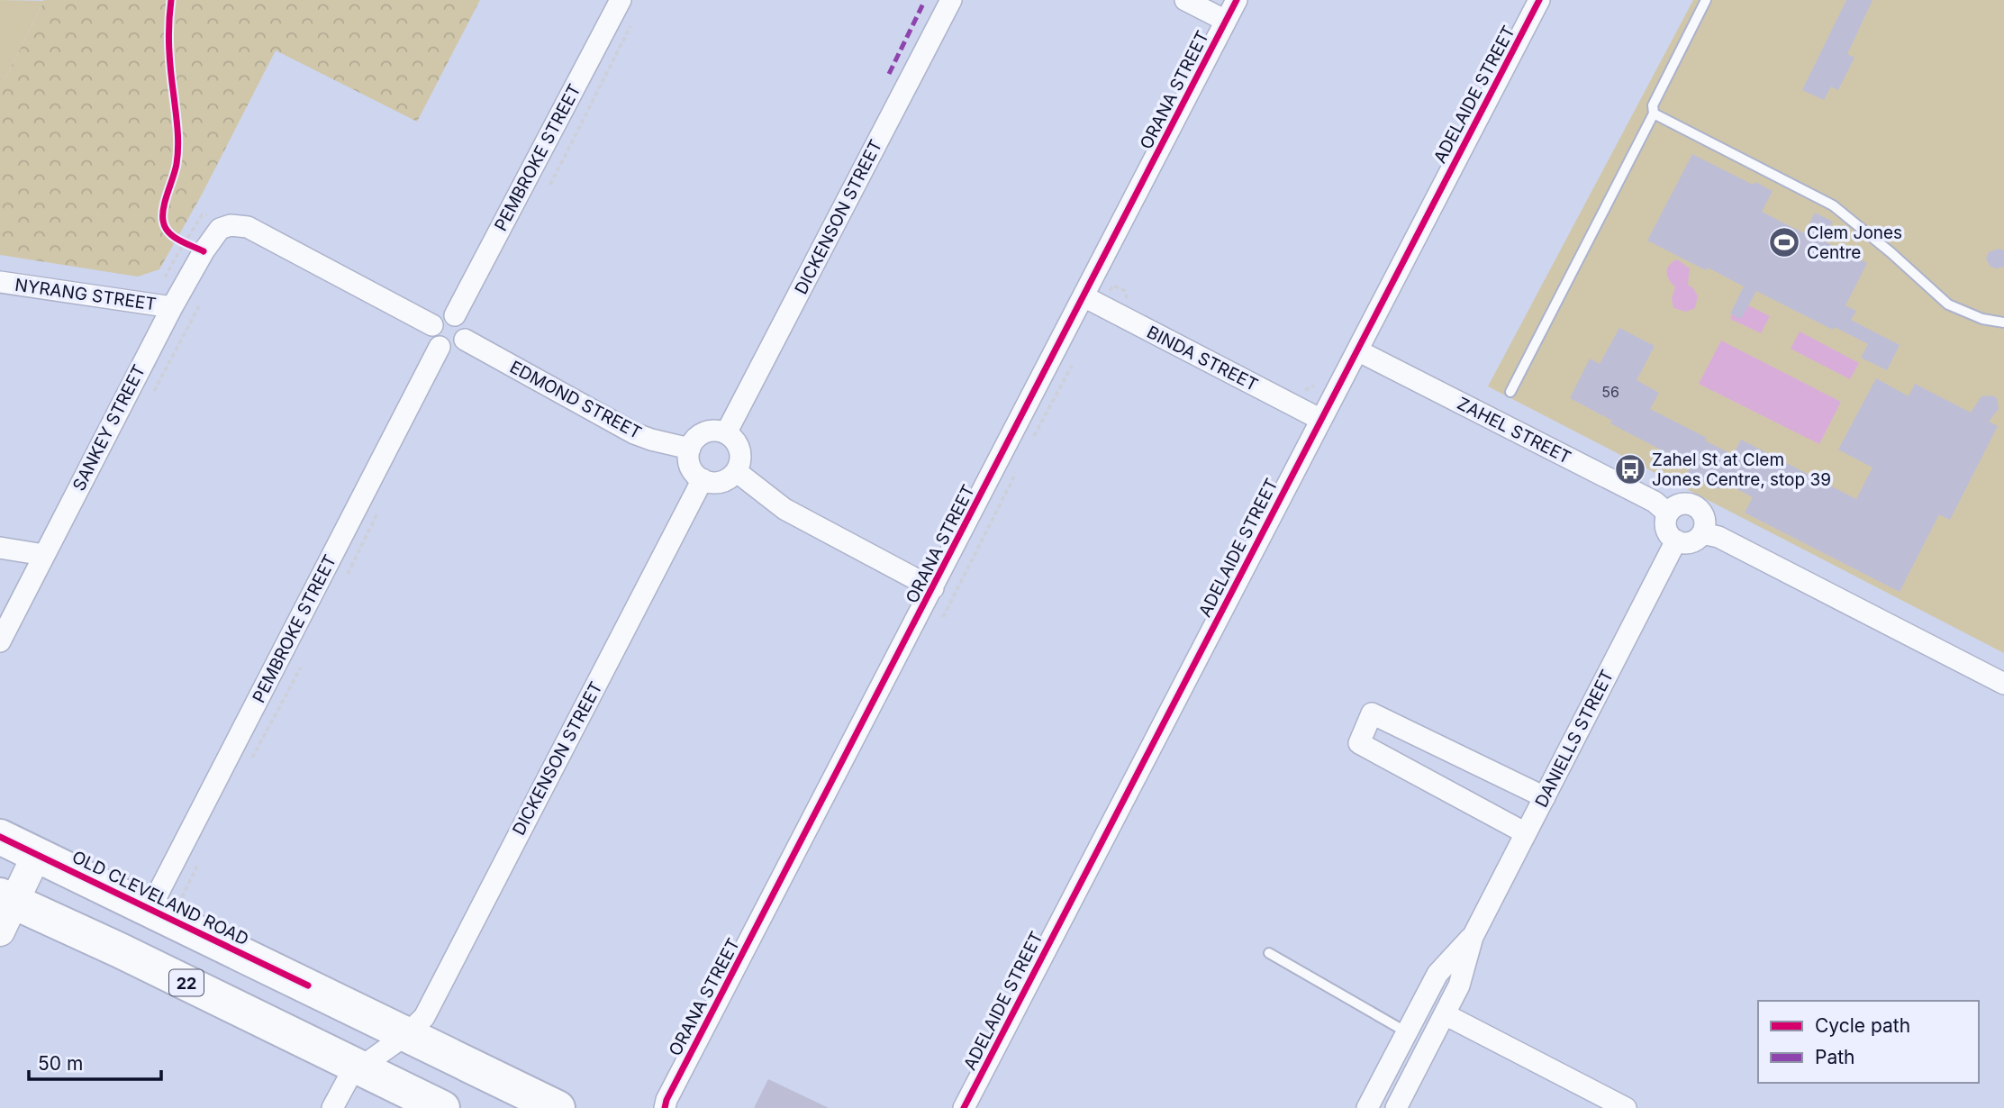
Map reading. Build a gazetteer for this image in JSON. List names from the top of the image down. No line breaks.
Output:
{"streets":{"highway":["OLD CLEVELAND ROAD","22"],"street":["ORANA STREET","ADELAIDE STREET","PEMBROKE STREET","DICKENSON STREET","NYRANG STREET","BINDA STREET","EDMOND STREET","SANKEY STREET","ZAHEL STREET","DANIELLS STREET"]},"crossings":[["ORANA STREET","BINDA STREET"],["ADELAIDE STREET","BINDA STREET"],["ADELAIDE STREET","ZAHEL STREET"],["PEMBROKE STREET","EDMOND STREET"],["PEMBROKE STREET","SANKEY STREET"],["PEMBROKE STREET","OLD CLEVELAND ROAD"],["DICKENSON STREET","EDMOND STREET"],["DICKENSON STREET","OLD CLEVELAND ROAD"],["DICKENSON STREET","22"],["NYRANG STREET","SANKEY STREET"],["EDMOND STREET","SANKEY STREET"],["ZAHEL STREET","DANIELLS STREET"]],"places":{"sports":["Clem Jones Centre"],"bus stop":["Zahel St at Clem Jones Centre, stop 39"]},"house_numbers":["56"],"legend":["Cycle path","Path"],"scale_bar":"50 m"}
